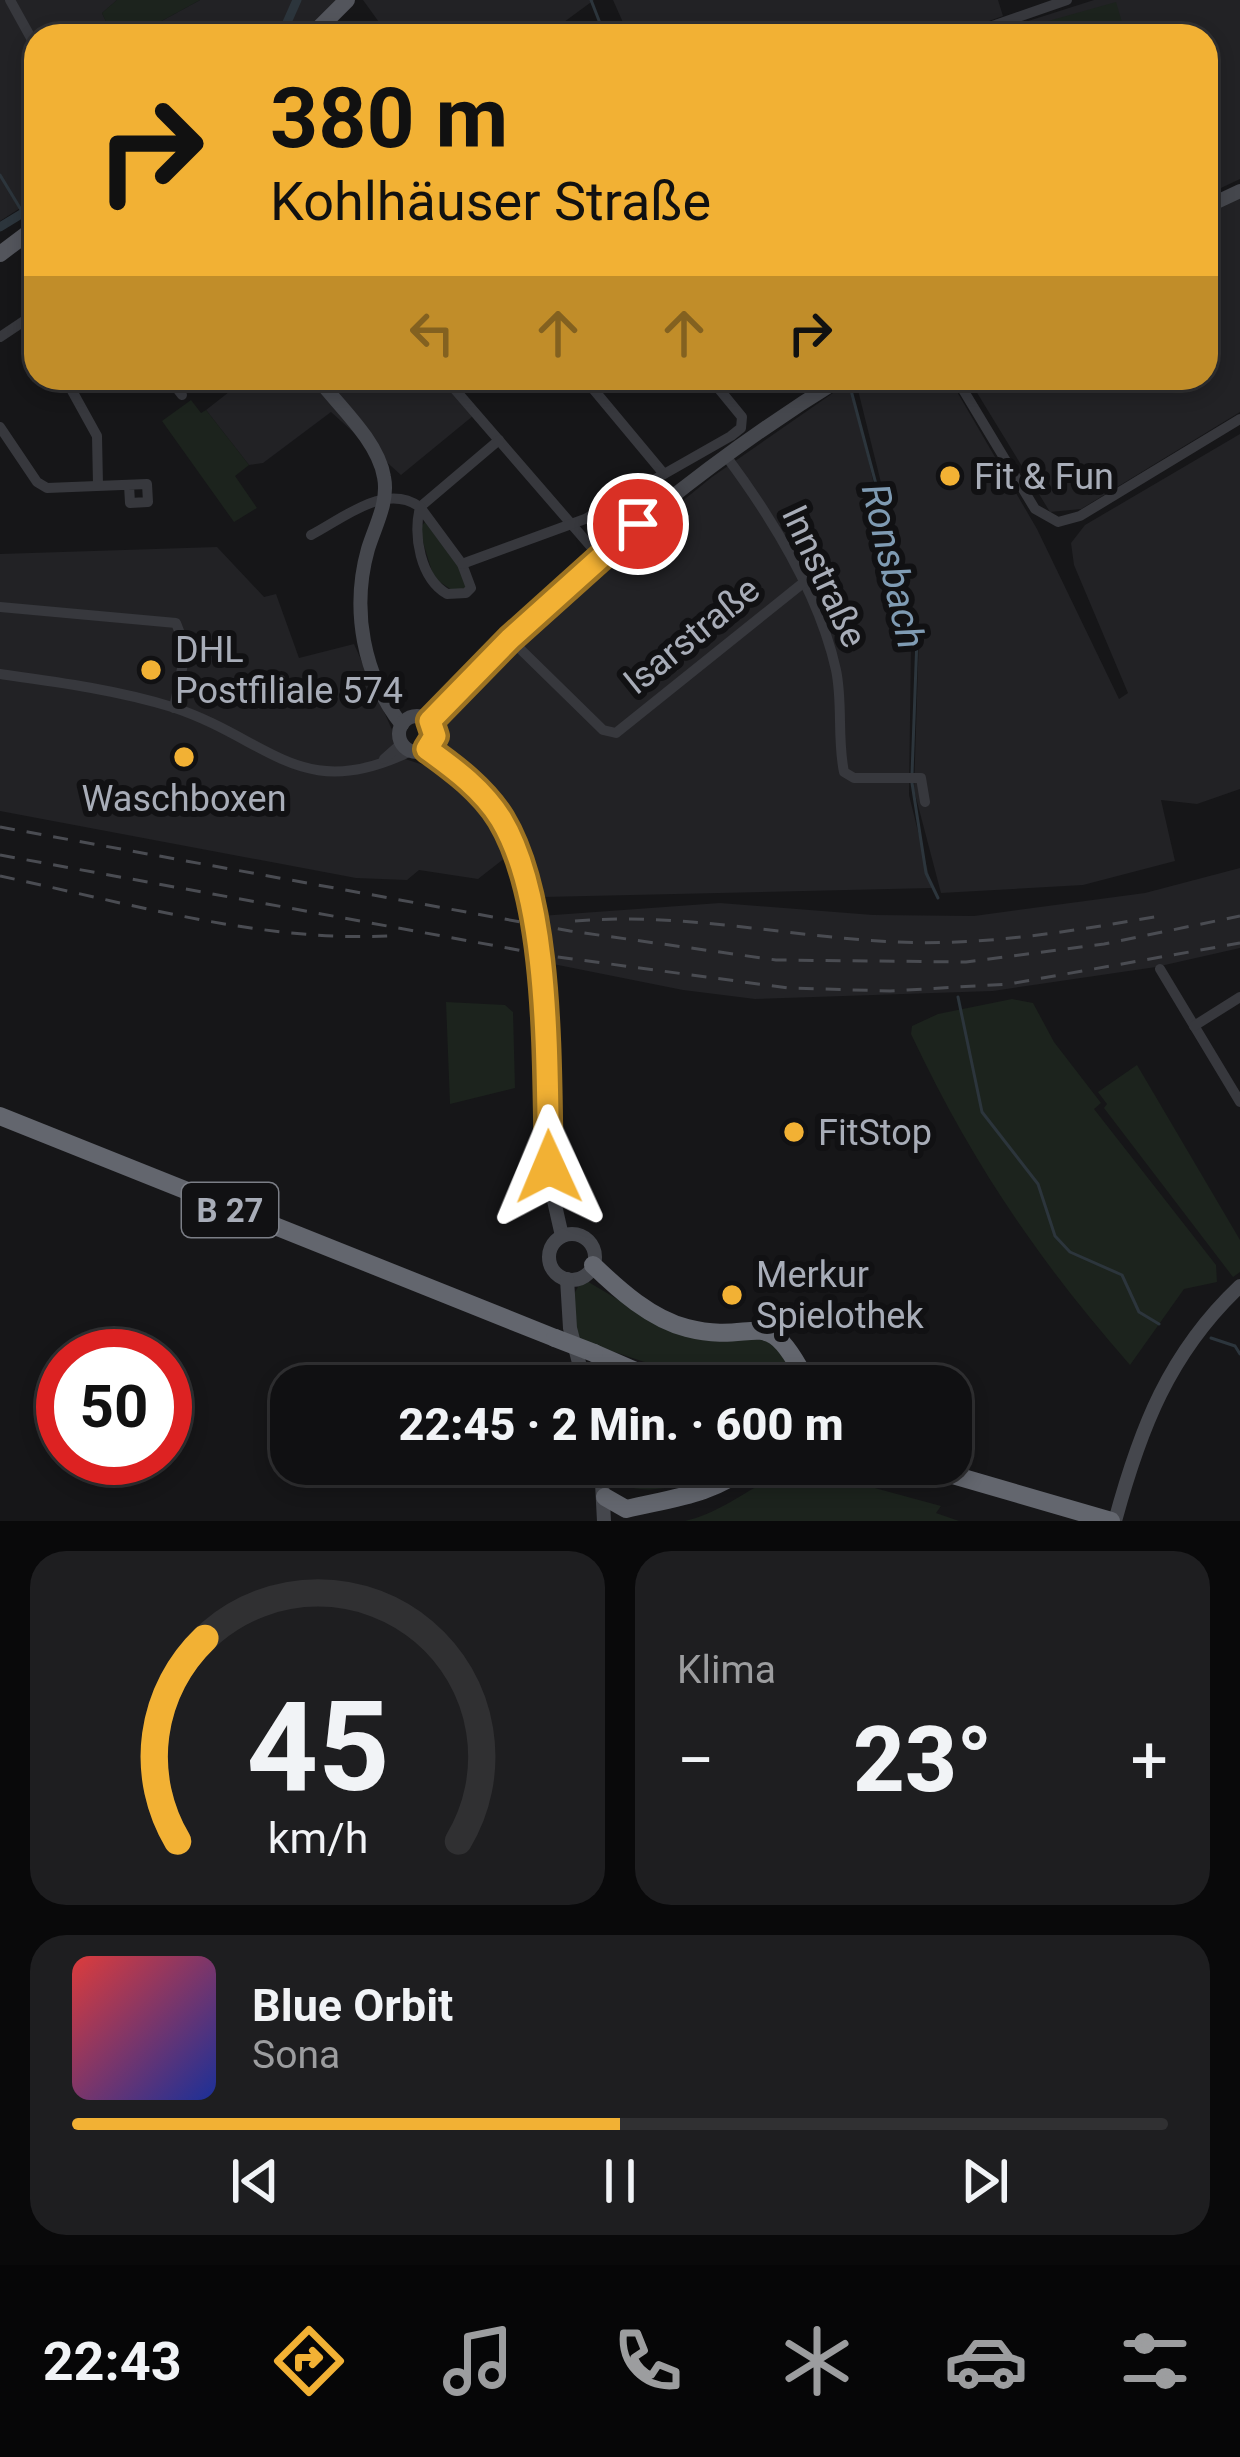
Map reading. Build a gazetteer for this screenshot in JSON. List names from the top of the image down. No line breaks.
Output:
{"streets":{"highway":["B 27"],"street":["Innstraße","Isarstraße"]},"crossings":[["Innstraße","Isarstraße"]],"water":["Ronsbach"],"places":["Fit & Fun","DHL Postfiliale 574","Waschboxen","FitStop","Merkur Spielothek"],"page":{"turn":["380 m","Kohlhäuser Straße"],"limit":"50","trip":"22:45 · 2 Min. · 600 m","tile":"Klima","heat":["−","23°","+"],"song":["Blue Orbit","Sona"],"tabs":"22:43","gauge":["45","km/h"]}}
